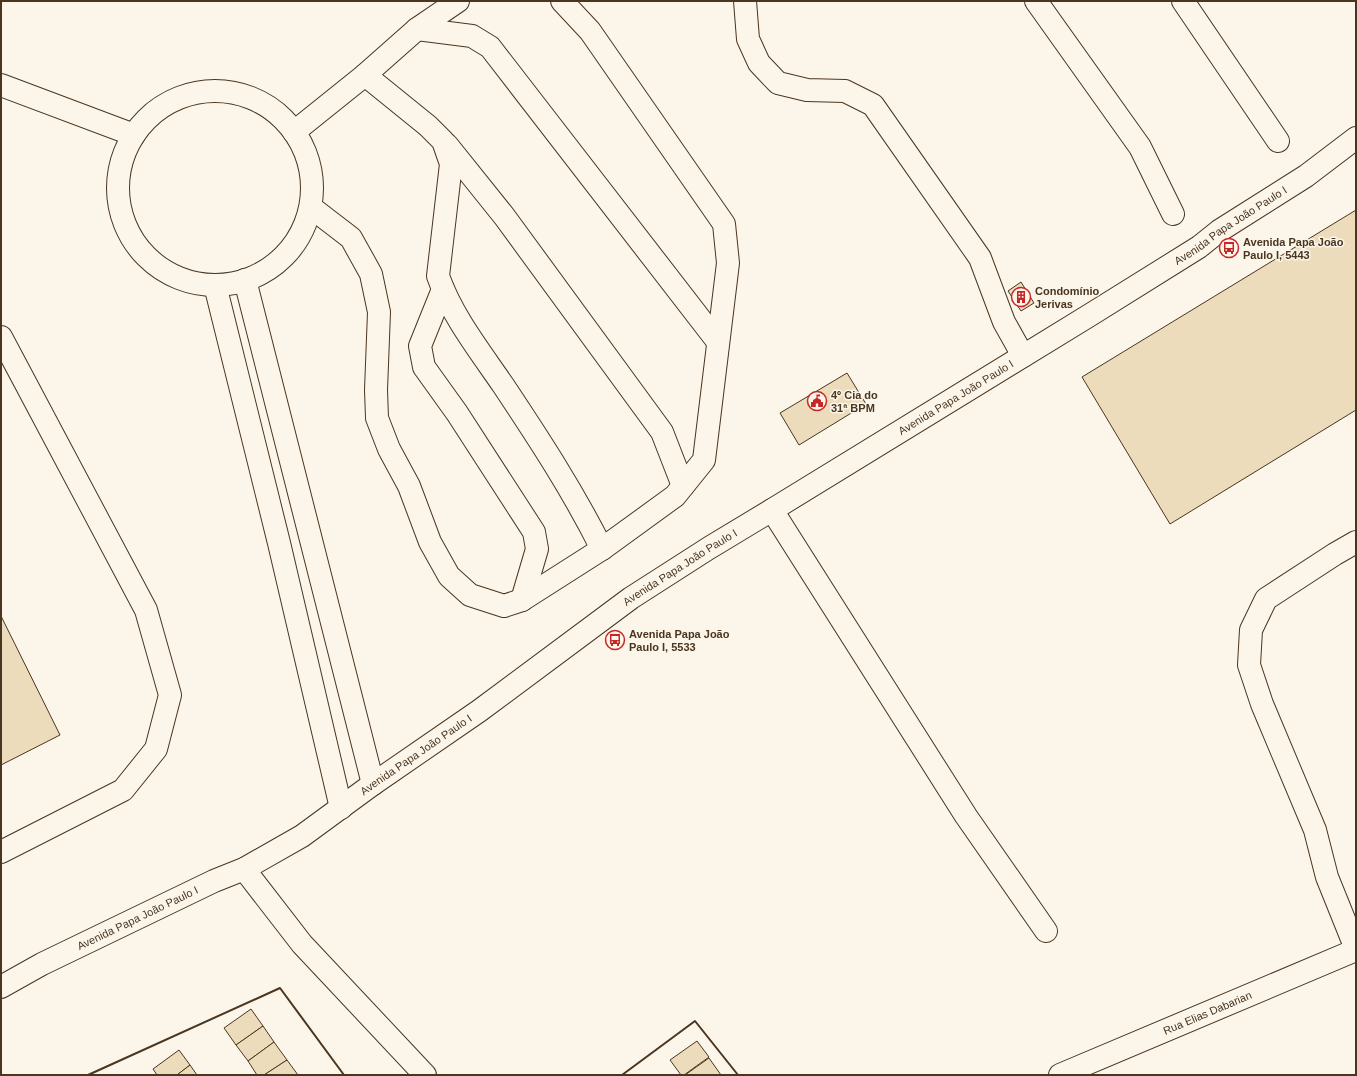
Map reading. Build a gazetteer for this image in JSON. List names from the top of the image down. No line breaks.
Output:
{"streets":{"main road":["Avenida Papa João Paulo I","Rua Elias Dabarian"]},"places":{"bus stop":["Avenida Papa João Paulo I, 5443","Avenida Papa João Paulo I, 5533"],"building":["Condomínio Jerivas"],"public building":["4º Cia do 31ª BPM"]}}
